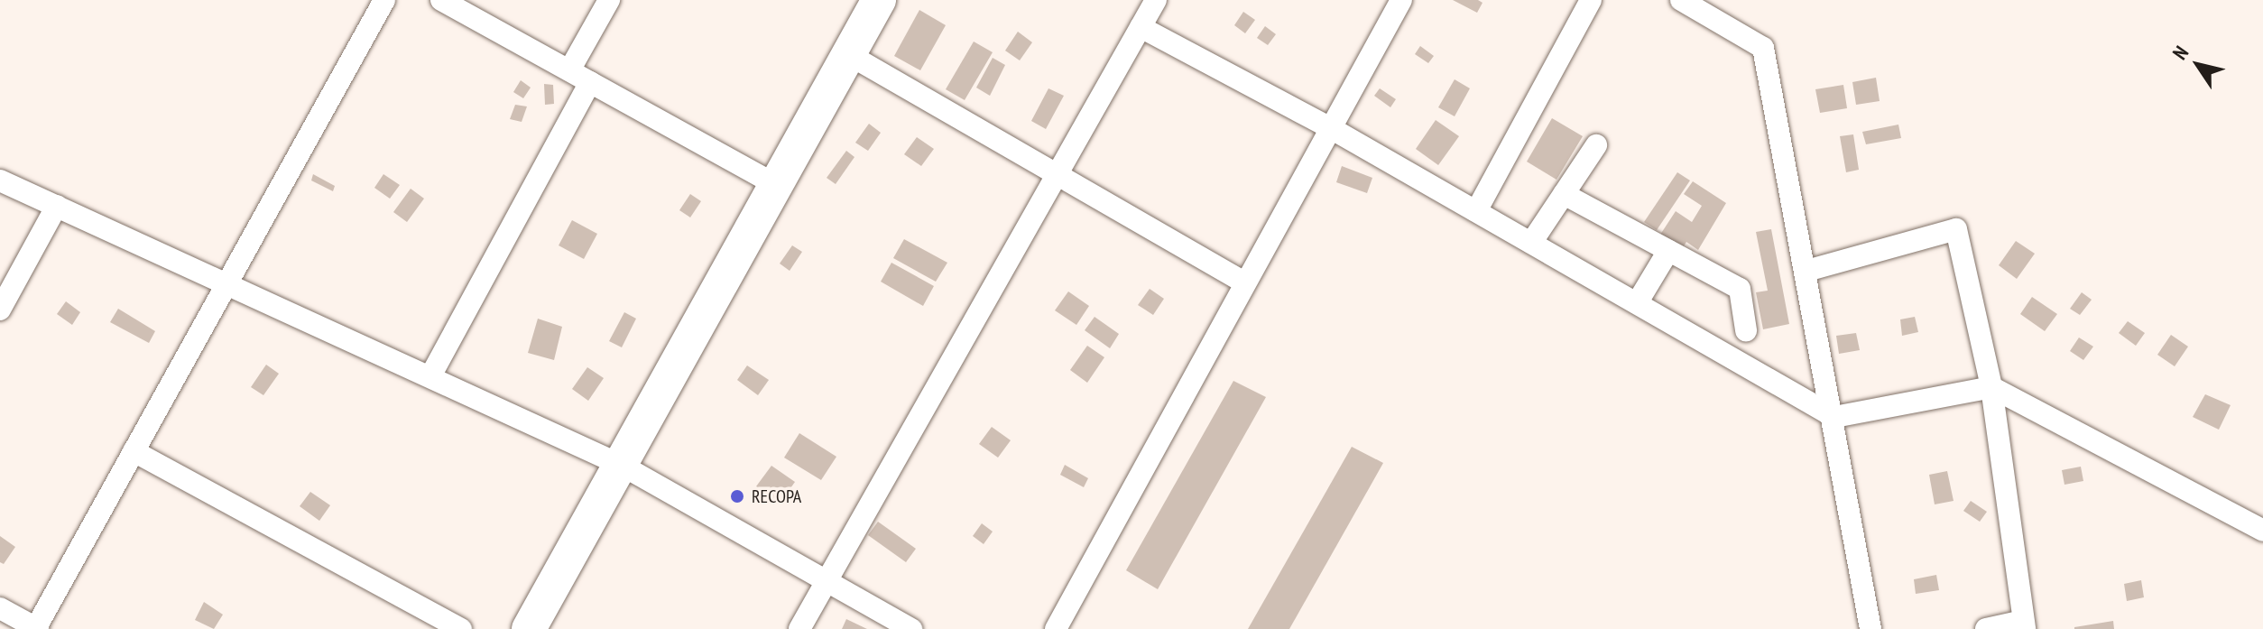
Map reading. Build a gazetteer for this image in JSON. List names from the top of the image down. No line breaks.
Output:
{"places":["RECOPA"],"north":"top left"}
